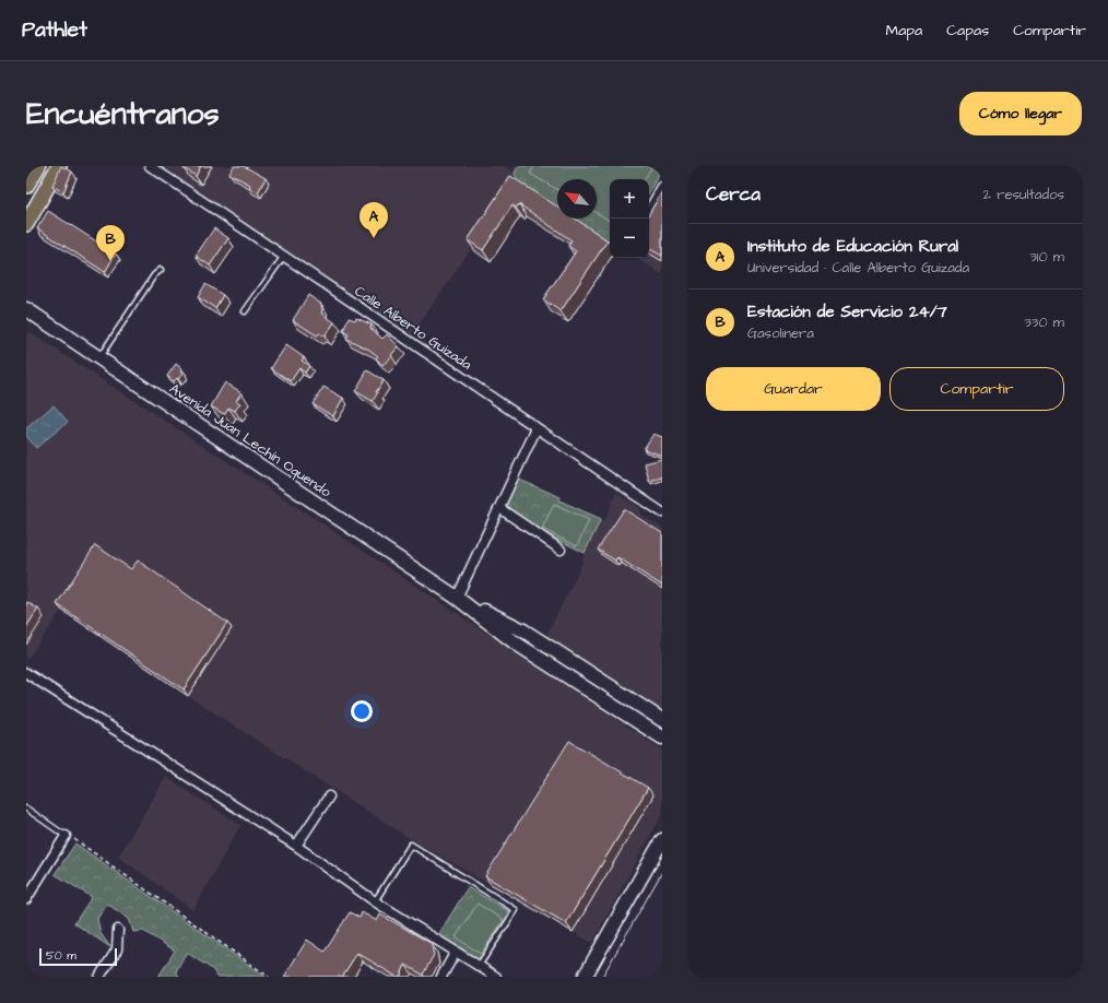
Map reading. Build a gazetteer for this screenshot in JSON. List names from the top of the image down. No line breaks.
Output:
{"streets":{"street":["Calle Alberto Guizada","Avenida Juan Lechín Oquendo"]},"scale_bar":"50 m","north":"top left","page":{"header":"Pathlet","nav":["Mapa","Capas","Compartir"],"buttons":["Cómo llegar",["Guardar","Compartir"]],"title":"Encuéntranos","heading":["Cerca","2 resultados"],"map_buttons":["+","−"],"pins":["A","B"],"list":[{"mark":"A","name":"Instituto de Educación Rural","note":"Universidad · Calle Alberto Guizada","value":"310 m"},{"mark":"B","name":"Estación de Servicio 24/7","note":"Gasolinera","value":"330 m"}],"scale":"50 m"}}
